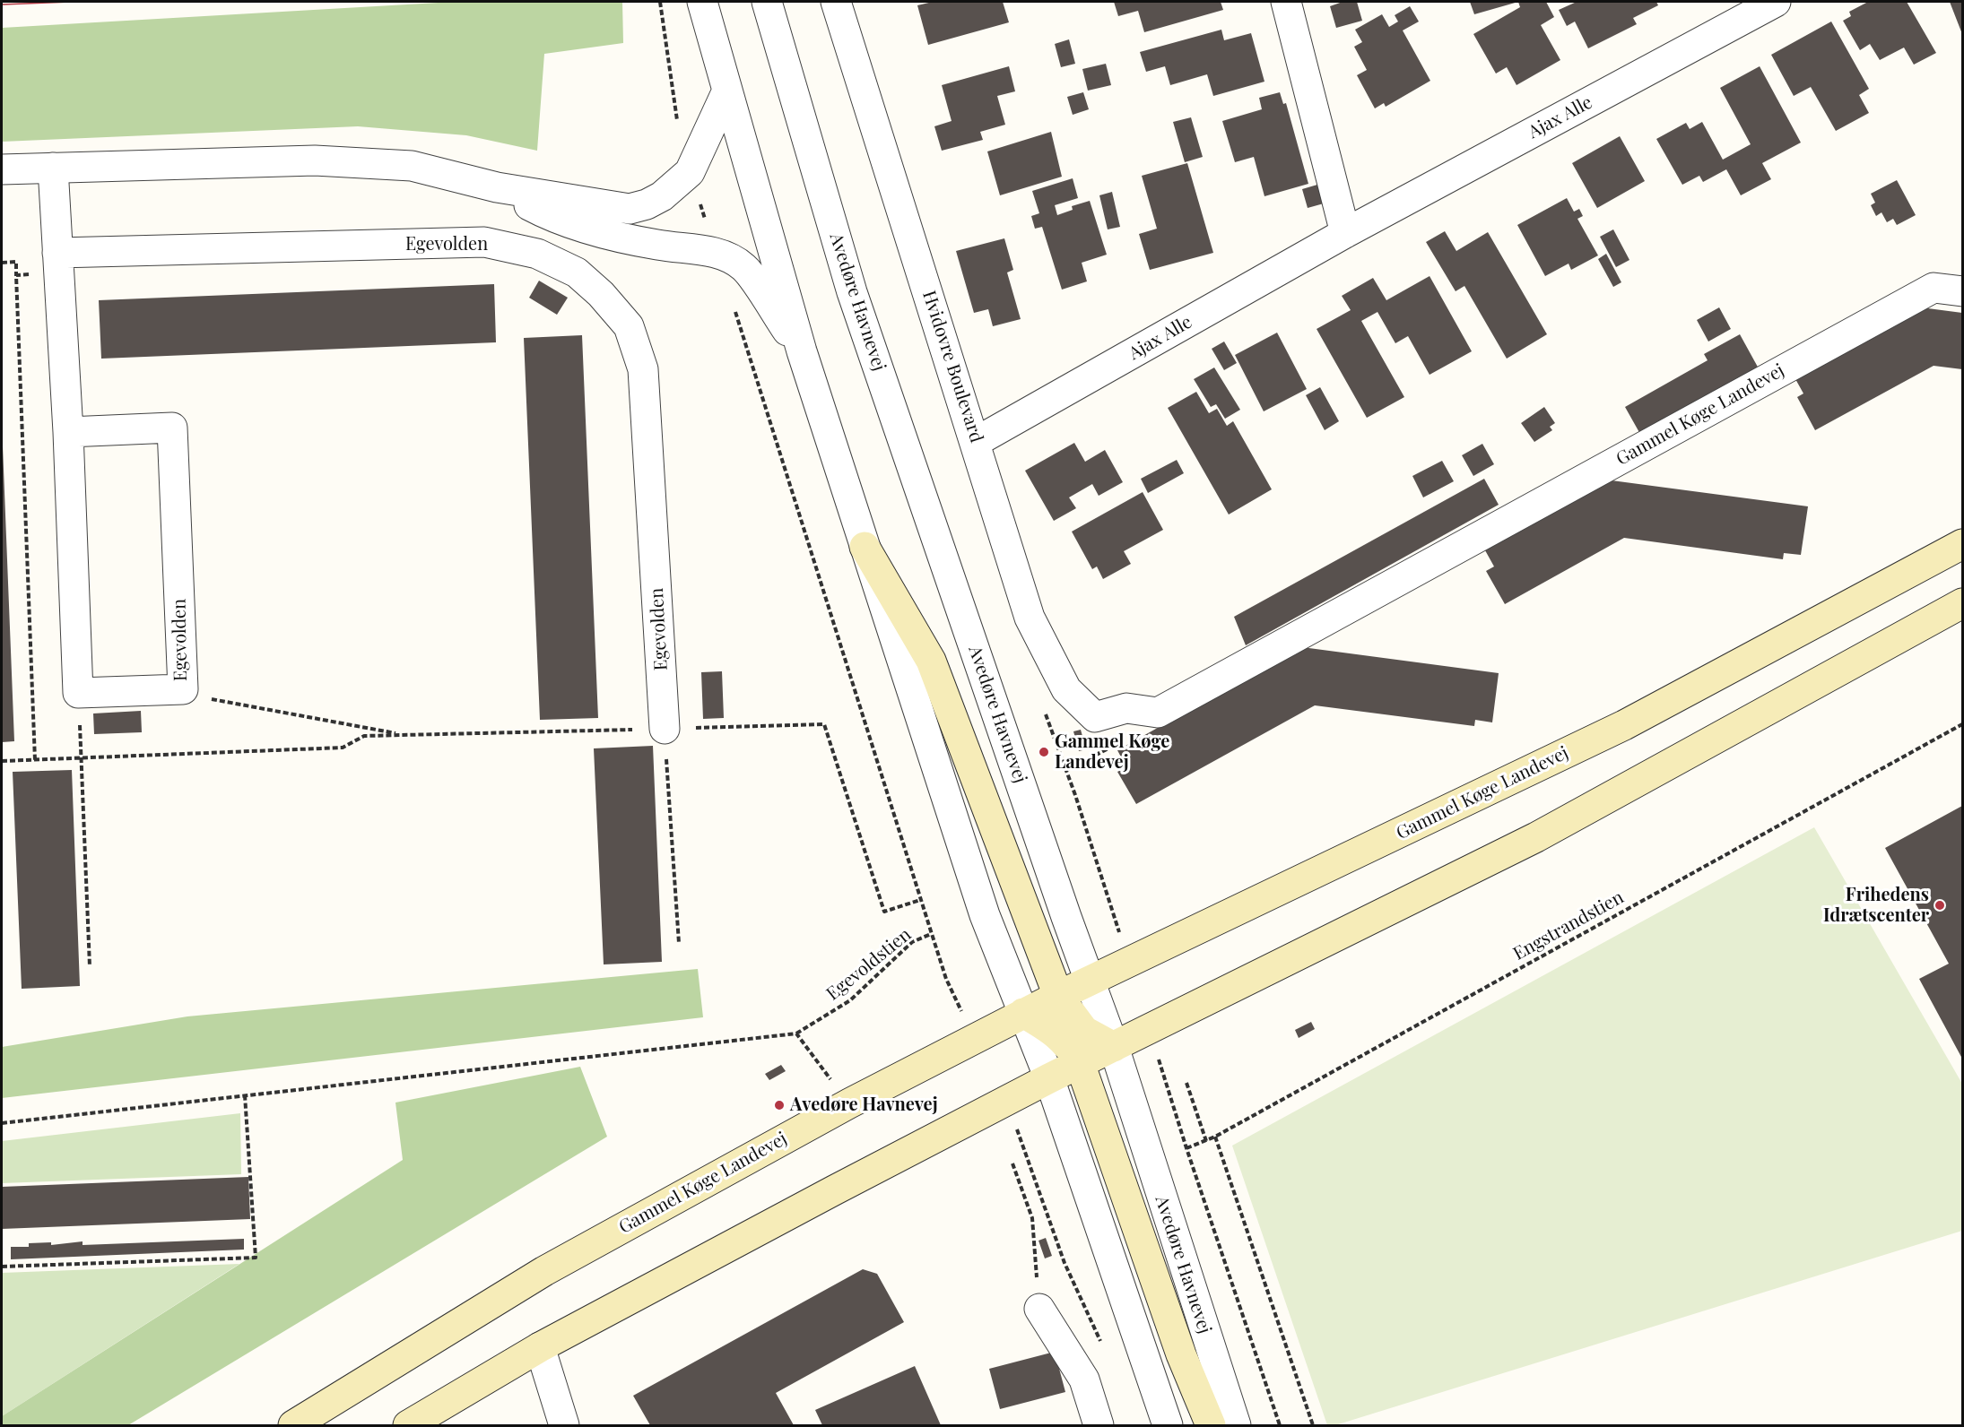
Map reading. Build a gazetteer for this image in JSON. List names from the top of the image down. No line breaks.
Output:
{"streets":{"main road":["Gammel Køge Landevej"],"street":["Ajax Alle","Egevolden","Avedøre Havnevej","Hvidovre Boulevard"],"path":["Engstrandstien","Egevoldstien"]},"crossings":[["Ajax Alle","Hvidovre Boulevard"],["Avedøre Havnevej","Gammel Køge Landevej"],["Hvidovre Boulevard","Gammel Køge Landevej"]],"places":["Gammel Køge Landevej","Frihedens Idrætscenter","Avedøre Havnevej"]}
